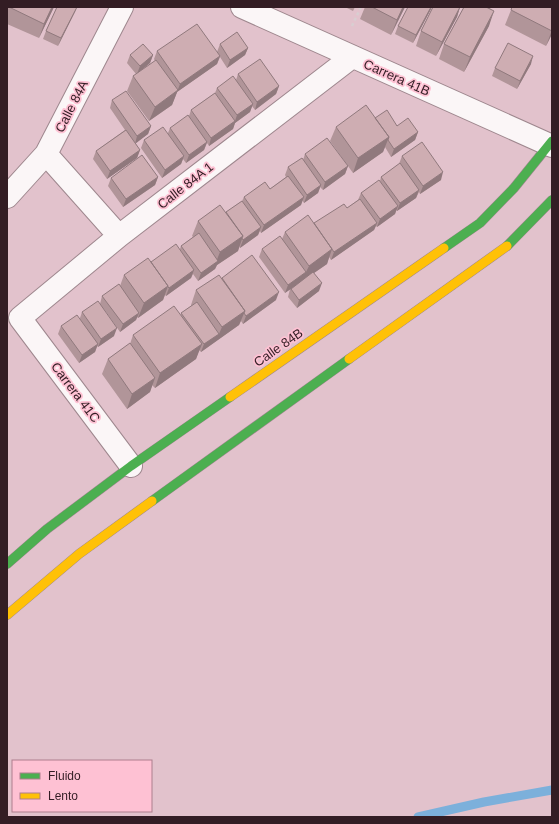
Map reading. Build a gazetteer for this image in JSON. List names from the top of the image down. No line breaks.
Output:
{"streets":{"street":["Carrera 41B","Calle 84A","Calle 84A 1","Calle 84B","Carrera 41C"]},"crossings":[["Carrera 41B","Calle 84A 1"],["Carrera 41B","Calle 84B"],["Calle 84A 1","Carrera 41C"],["Calle 84B","Carrera 41C"]],"legend":["Fluido","Lento"]}
